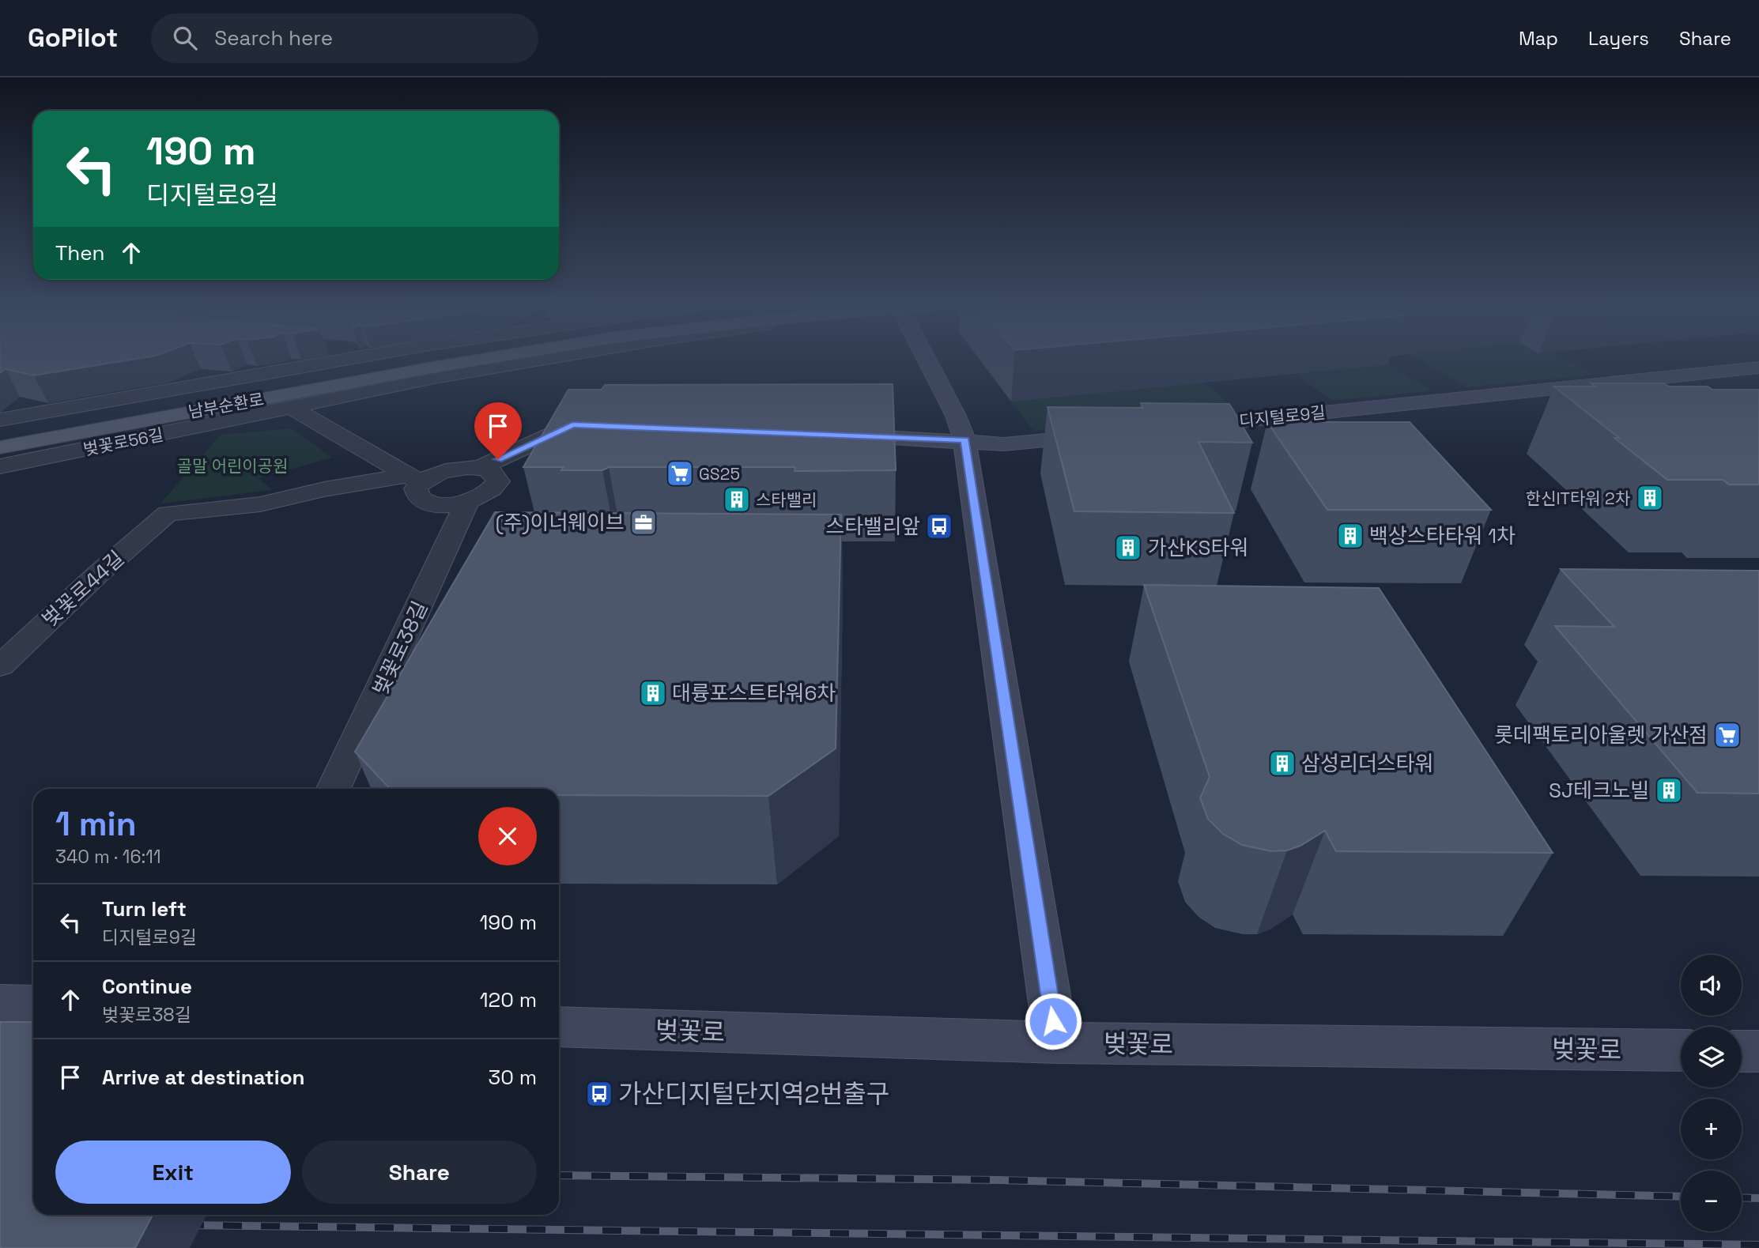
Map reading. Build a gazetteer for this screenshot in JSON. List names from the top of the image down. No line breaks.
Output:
{"streets":{"main road":["남부순환로"],"street":["디지털로9길","벚꽃로56길","벚꽃로44길","벚꽃로38길","벚꽃로"]},"parks":["골말 어린이공원"],"places":{"supermarket":["GS25","롯데팩토리아울렛 가산점"],"building":["한신IT타워 2차","스타밸리","백상스타타워 1차","가산KS타워","대륭포스트타워6차","삼성리더스타워","SJ테크노빌"],"office":["(주)이너웨이브"],"bus stop":["스타밸리앞","가산디지털단지역2번출구"]},"page":{"header":"GoPilot","search":"Search here","nav":["Map","Layers","Share"],"turn":["190 m","디지털로9길"],"then":"Then","heading":["1 min","340 m · 16:11"],"list":[{"name":"Turn left","note":"디지털로9길","value":"190 m"},{"name":"Continue","note":"벚꽃로38길","value":"120 m"},{"name":"Arrive at destination","value":"30 m"}],"map_buttons":["+","−"],"buttons":["Exit","Share"]}}
